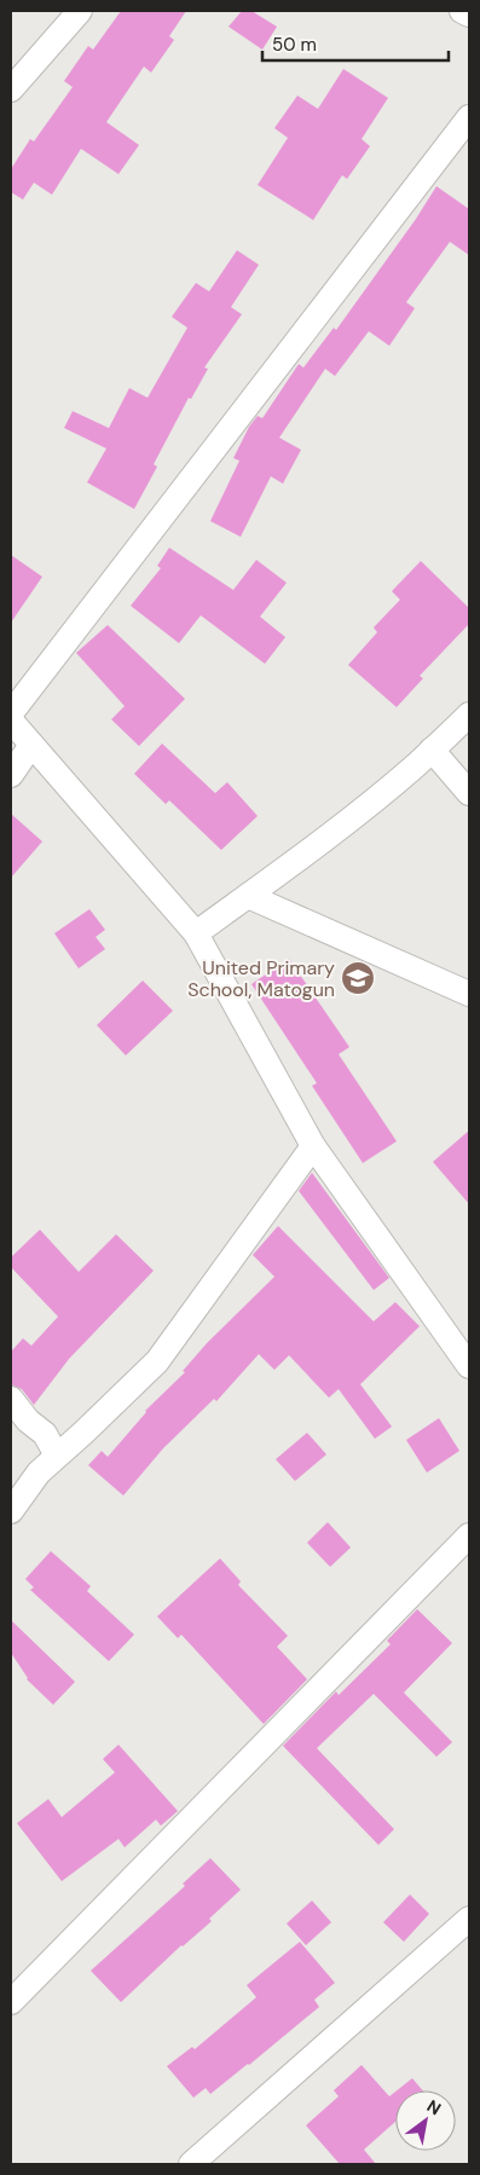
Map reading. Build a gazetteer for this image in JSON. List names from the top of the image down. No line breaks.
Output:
{"places":{"school or university":["United Primary School, Matogun"]},"scale_bar":"50 m","north":"top right"}
